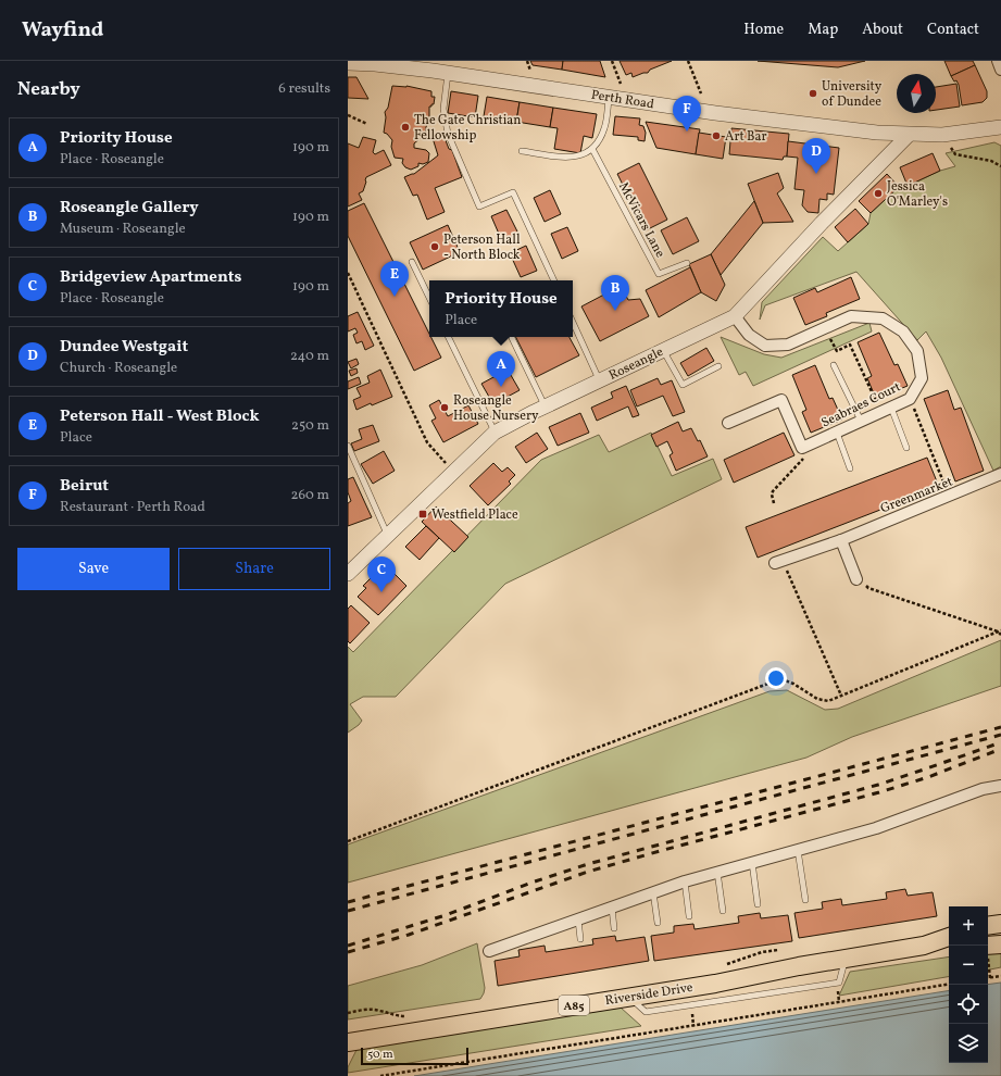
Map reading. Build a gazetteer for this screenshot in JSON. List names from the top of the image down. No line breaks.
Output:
{"streets":{"main road":["Riverside Drive","A85"],"street":["Perth Road","Roseangle","Seabraes Court","Greenmarket"],"lane":["McVicars Lane"]},"crossings":[["Perth Road","Roseangle"],["Roseangle","Seabraes Court"]],"places":{"other":["University of Dundee","The Gate Christian Fellowship","Art Bar","Jessica O'Marley's","Peterson Hall - North Block","Roseangle House Nursery"],"transit":["Westfield Place"]},"scale_bar":"50 m","north":"top","page":{"header":"Wayfind","nav":["Home","Map","About","Contact"],"heading":["Nearby","6 results"],"pins":["F","D","E","B","A","C"],"list":[{"mark":"A","name":"Priority House","note":"Place · Roseangle","value":"190 m"},{"mark":"B","name":"Roseangle Gallery","note":"Museum · Roseangle","value":"190 m"},{"mark":"C","name":"Bridgeview Apartments","note":"Place · Roseangle","value":"190 m"},{"mark":"D","name":"Dundee Westgait","note":"Church · Roseangle","value":"240 m"},{"mark":"E","name":"Peterson Hall - West Block","note":"Place","value":"250 m"},{"mark":"F","name":"Beirut","note":"Restaurant · Perth Road","value":"260 m"}],"popup":["Priority House","Place"],"buttons":["Save","Share"],"map_buttons":["+","−"],"scale":"50 m"}}
